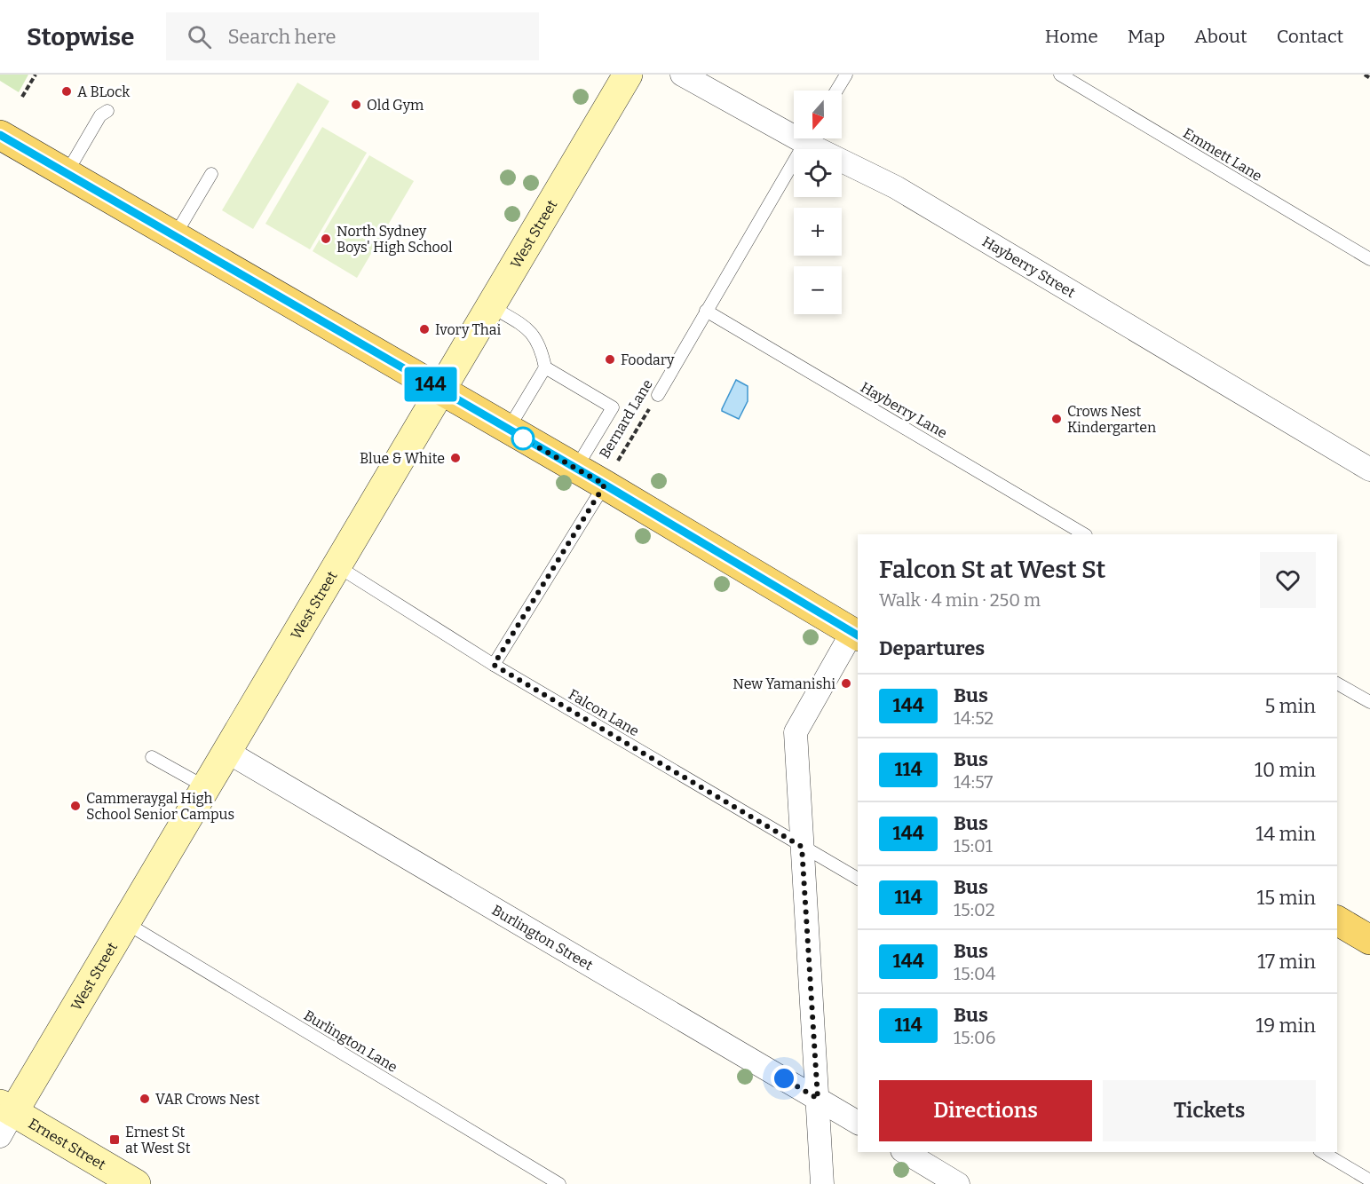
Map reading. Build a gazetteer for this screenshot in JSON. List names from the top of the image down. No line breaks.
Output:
{"streets":{"street":["West Street","Hayberry Street","Burlington Street","Ernest Street"],"lane":["Emmett Lane","Hayberry Lane","Bernard Lane","Falcon Lane","Burlington Lane"]},"crossings":[["West Street","Falcon Lane"],["West Street","Burlington Street"],["West Street","Burlington Lane"],["West Street","Ernest Street"],["Hayberry Lane","Bernard Lane"]],"places":{"other":["A BLock","Old Gym","North Sydney Boys' High School","Ivory Thai","Foodary","Crows Nest Kindergarten","Blue & White","New Yamanishi","Cammeraygal High School Senior Campus","VAR Crows Nest"],"transit":["Ernest St at West St"]},"lines":["bus line 144"],"north":"bottom","page":{"header":"Stopwise","search":"Search here","nav":["Home","Map","About","Contact"],"on_map":"144","map_buttons":["+","−"],"heading":[["Falcon St at West St","Walk · 4 min · 250 m"],"Departures"],"list":[{"mark":"144","name":"Bus","note":"14:52","value":"5 min"},{"mark":"114","name":"Bus","note":"14:57","value":"10 min"},{"mark":"144","name":"Bus","note":"15:01","value":"14 min"},{"mark":"114","name":"Bus","note":"15:02","value":"15 min"},{"mark":"144","name":"Bus","note":"15:04","value":"17 min"},{"mark":"114","name":"Bus","note":"15:06","value":"19 min"}],"buttons":["Directions","Tickets"]}}
